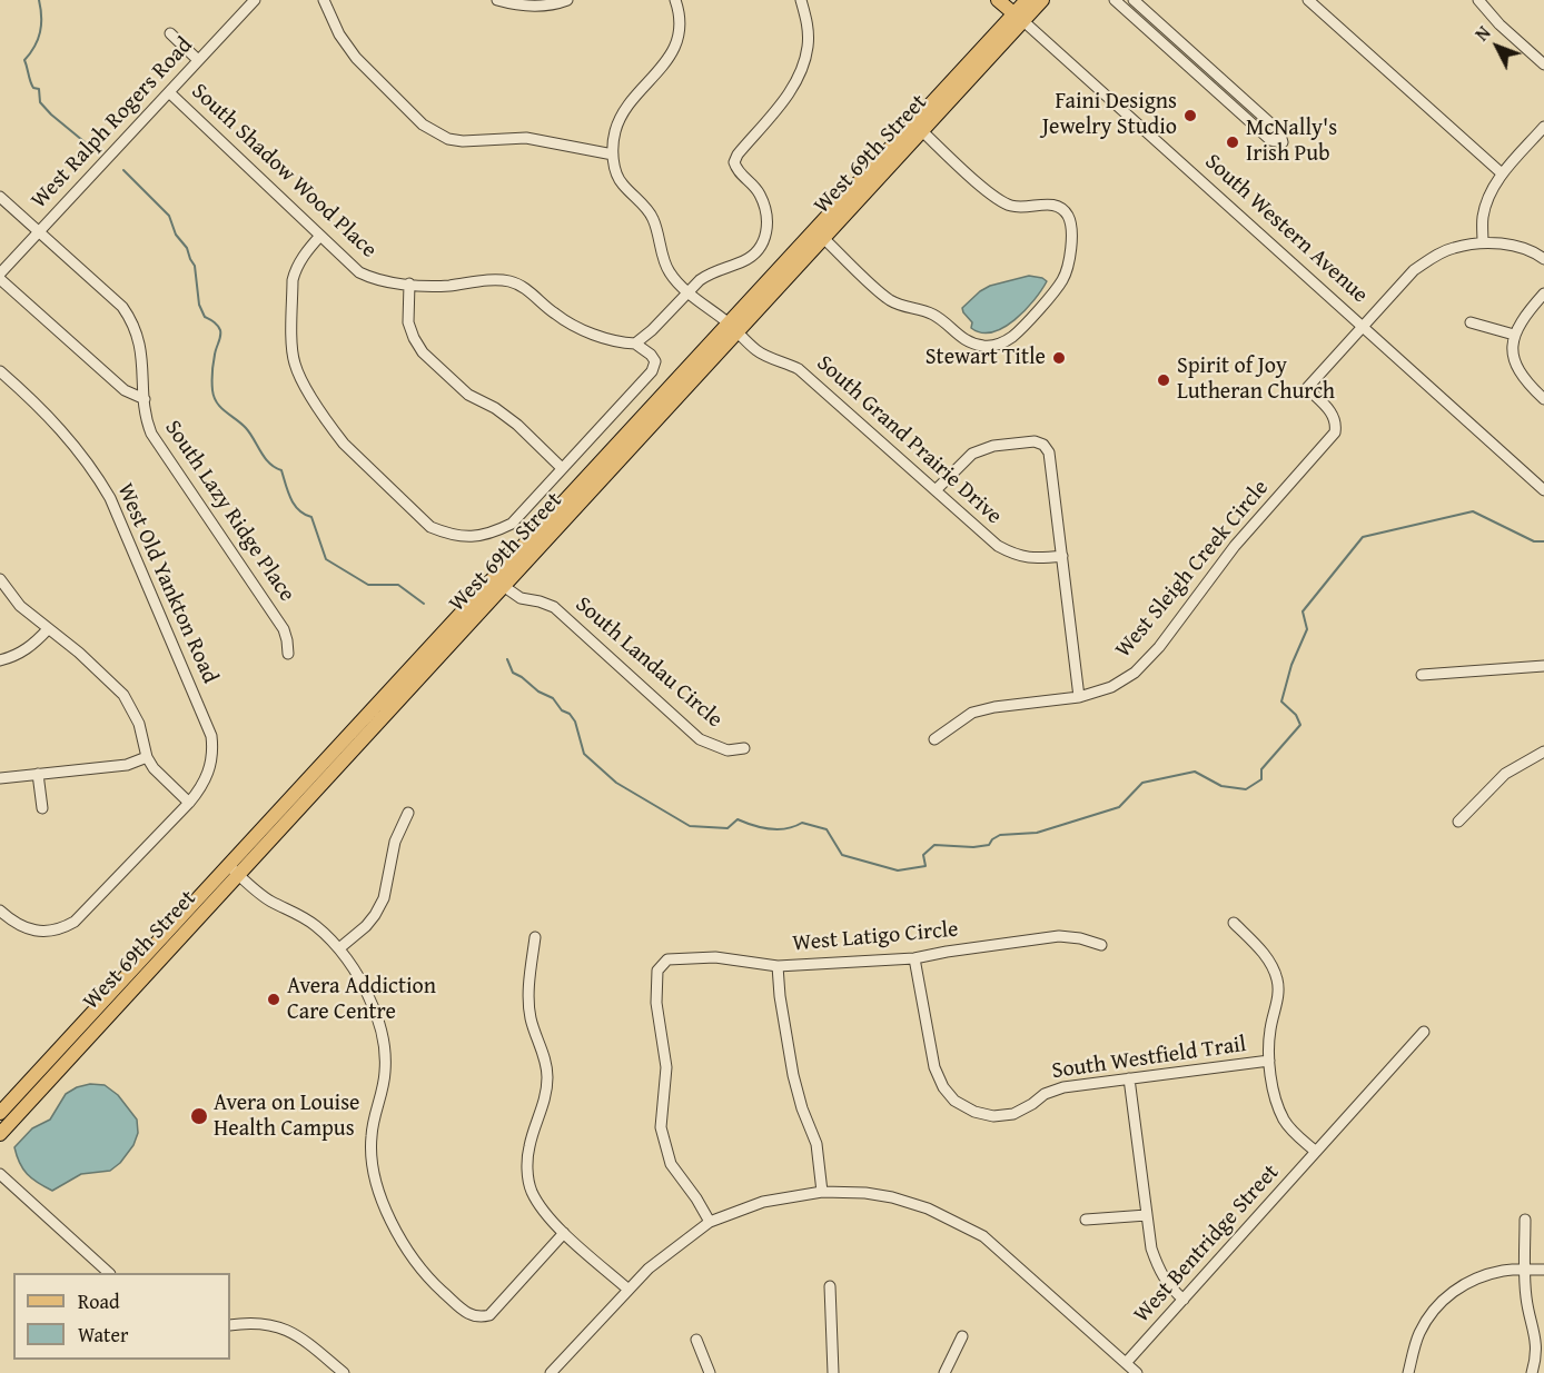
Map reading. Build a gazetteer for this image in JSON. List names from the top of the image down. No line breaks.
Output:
{"streets":{"main road":["West 69th Street","South Western Avenue"],"street":["West Ralph Rogers Road","South Shadow Wood Place","South Grand Prairie Drive","South Lazy Ridge Place","West Sleigh Creek Circle","West Old Yankton Road","South Landau Circle","West Latigo Circle","South Westfield Trail","West Bentridge Street"]},"crossings":[["West Ralph Rogers Road","South Shadow Wood Place"],["West Ralph Rogers Road","South Lazy Ridge Place"],["West 69th Street","South Western Avenue"],["West 69th Street","South Grand Prairie Drive"],["West 69th Street","South Landau Circle"],["South Western Avenue","West Sleigh Creek Circle"],["West Latigo Circle","South Westfield Trail"]],"places":["Faini Designs Jewelry Studio","McNally's Irish Pub","Stewart Title","Spirit of Joy Lutheran Church","Avera Addiction Care Centre","Avera on Louise Health Campus"],"legend":["Road","Water"],"north":"top left"}
